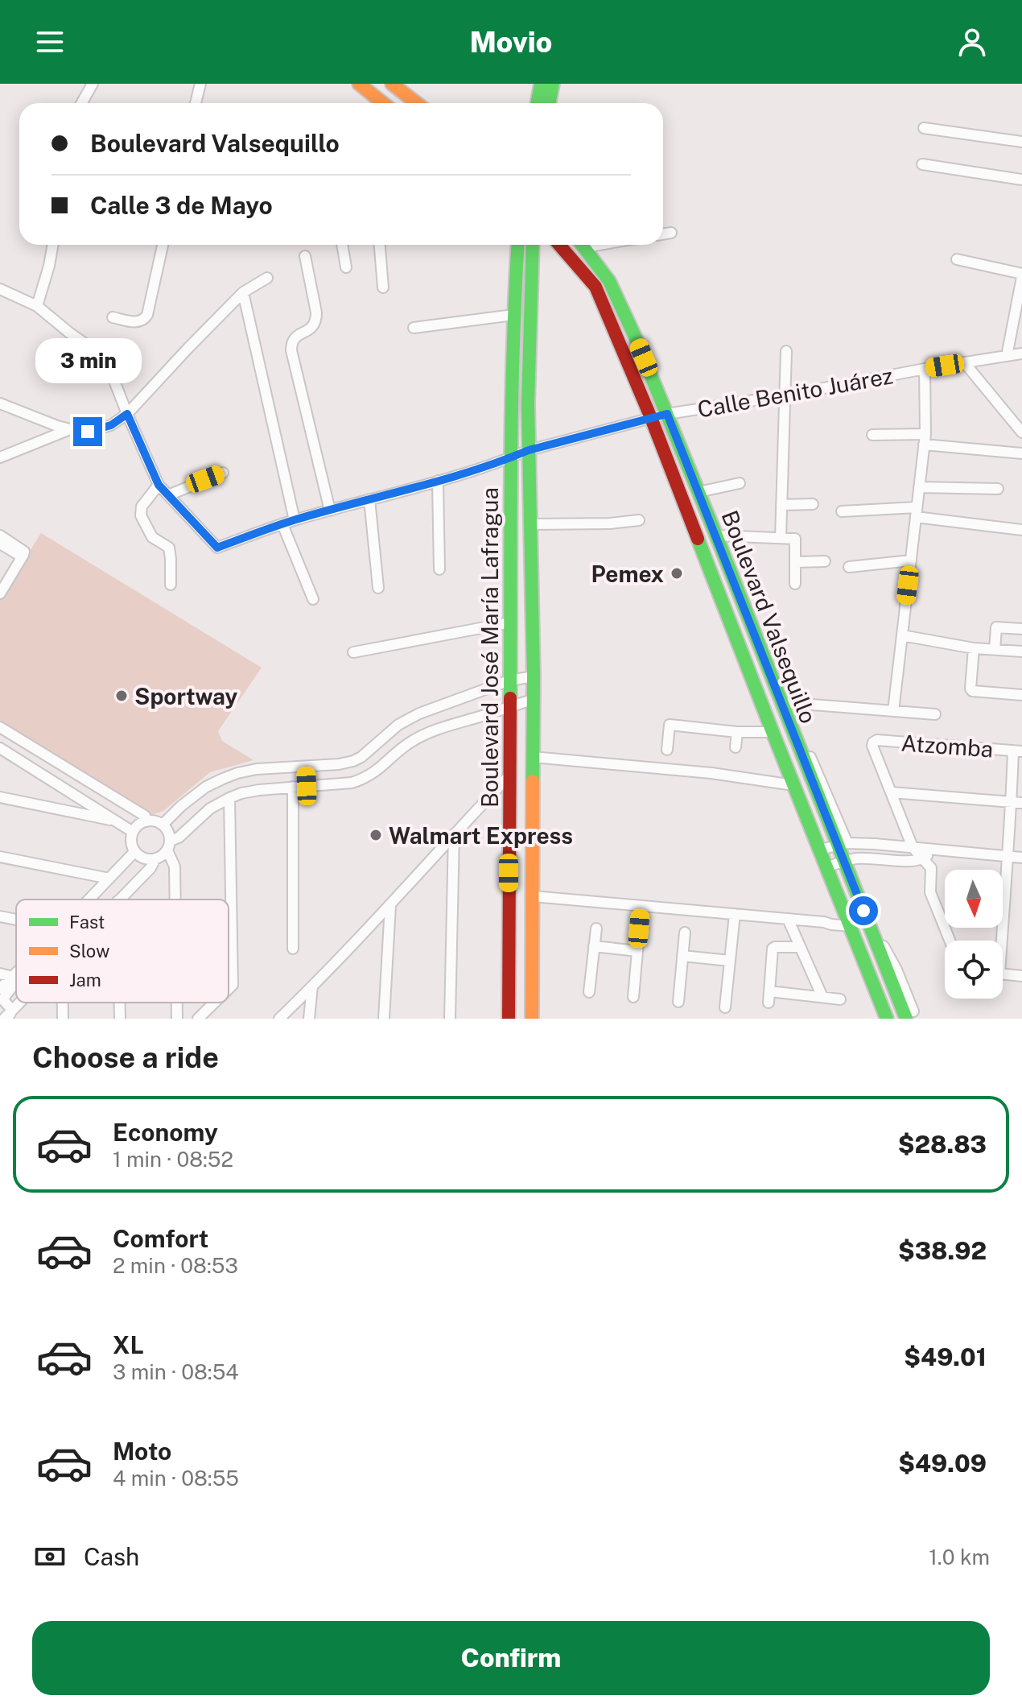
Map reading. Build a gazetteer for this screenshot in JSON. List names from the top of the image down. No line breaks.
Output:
{"streets":{"main road":["Boulevard Valsequillo","Boulevard José María Lafragua"],"street":["Calle Benito Juárez","Atzomba"]},"crossings":[["Calle Benito Juárez","Boulevard Valsequillo"],["Calle Benito Juárez","Boulevard José María Lafragua"]],"places":["Pemex","Sportway","Walmart Express"],"legend":["Fast","Slow","Jam"],"north":"bottom","page":{"header":"Movio","banner":["Boulevard Valsequillo","Calle 3 de Mayo"],"bubble":"3 min","heading":"Choose a ride","list":[{"name":"Economy","note":"1 min · 08:52","value":"$28.83"},{"name":"Comfort","note":"2 min · 08:53","value":"$38.92"},{"name":"XL","note":"3 min · 08:54","value":"$49.01"},{"name":"Moto","note":"4 min · 08:55","value":"$49.09"}],"pay":["Cash","1.0 km"],"buttons":"Confirm"}}
